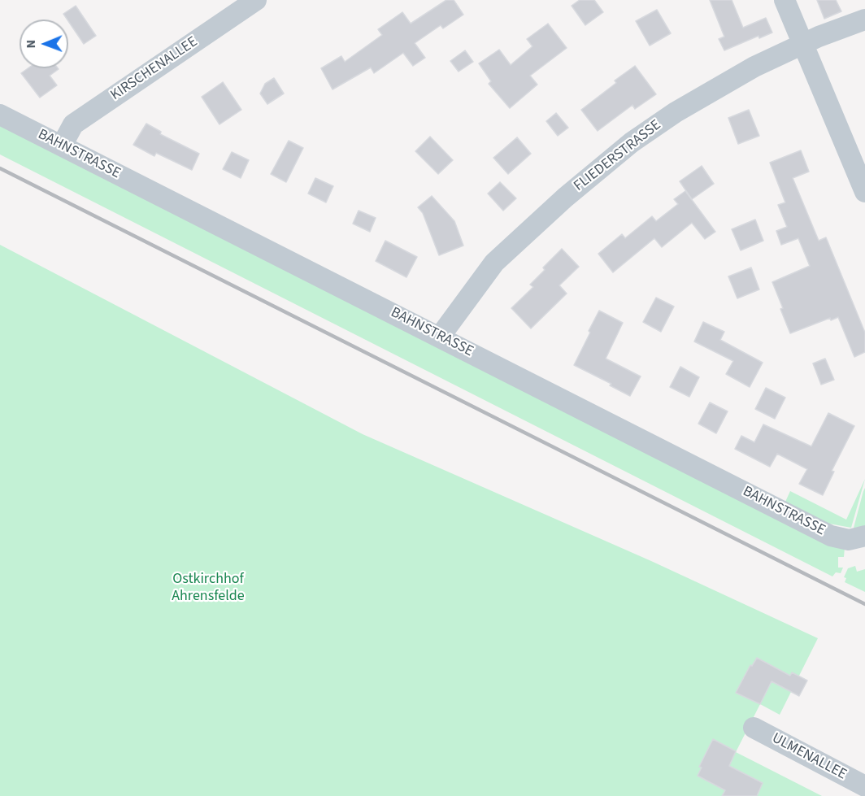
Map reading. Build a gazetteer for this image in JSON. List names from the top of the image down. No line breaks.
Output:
{"streets":{"street":["KIRSCHENALLEE","BAHNSTRASSE","FLIEDERSTRASSE","ULMENALLEE"]},"crossings":[["KIRSCHENALLEE","BAHNSTRASSE"],["BAHNSTRASSE","FLIEDERSTRASSE"]],"parks":["Ostkirchhof Ahrensfelde"],"north":"left"}
